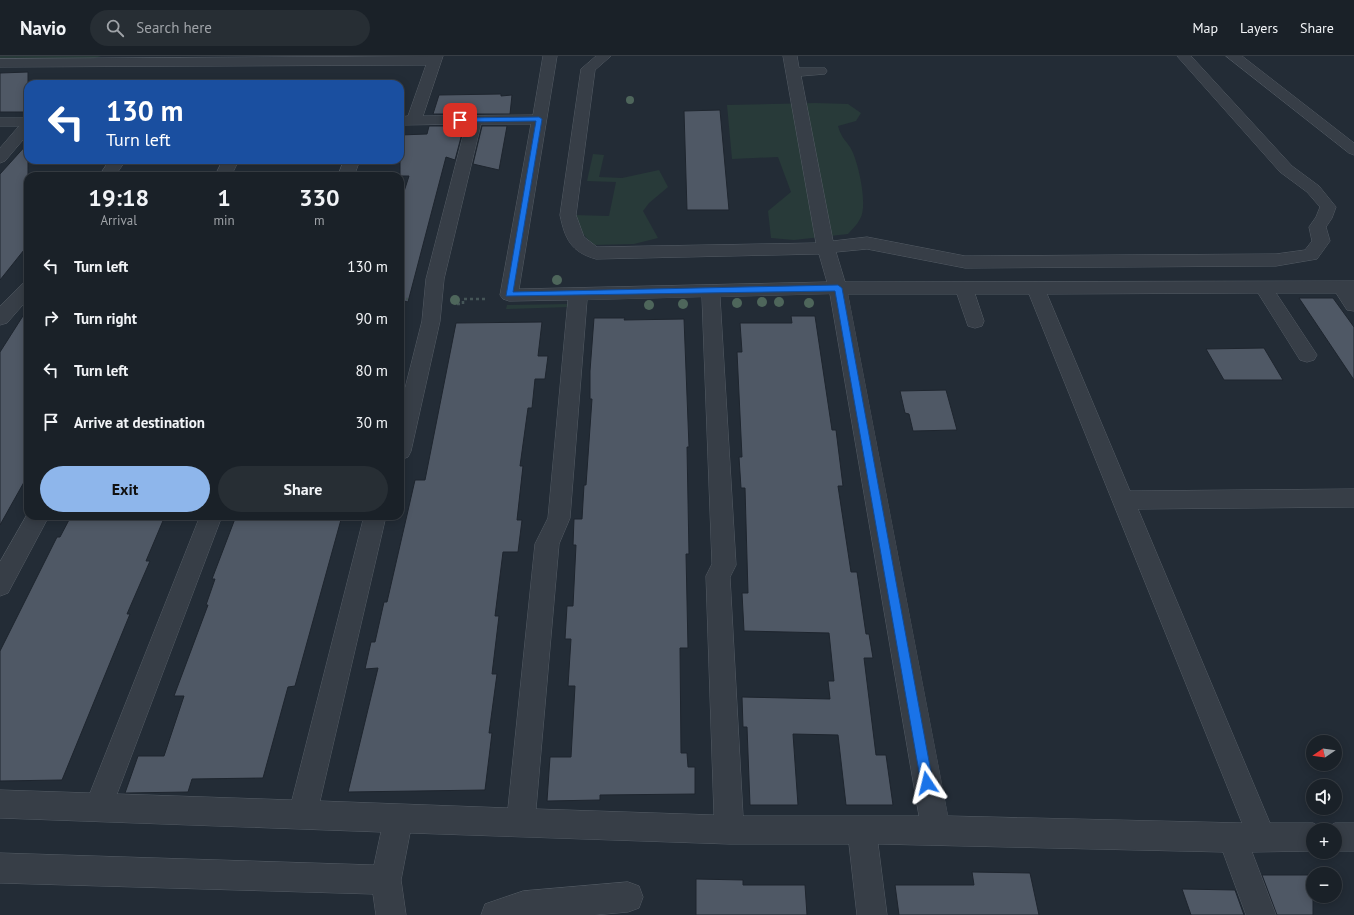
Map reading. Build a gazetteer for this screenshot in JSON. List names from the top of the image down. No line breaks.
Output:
{"north":"left","page":{"header":"Navio","search":"Search here","nav":["Map","Layers","Share"],"turn":["130 m","Turn left"],"eta":["19:18","Arrival","1","min","330","m"],"list":[{"name":"Turn left","value":"130 m"},{"name":"Turn right","value":"90 m"},{"name":"Turn left","value":"80 m"},{"name":"Arrive at destination","value":"30 m"}],"buttons":["Exit","Share"],"map_buttons":["+","−"]}}
